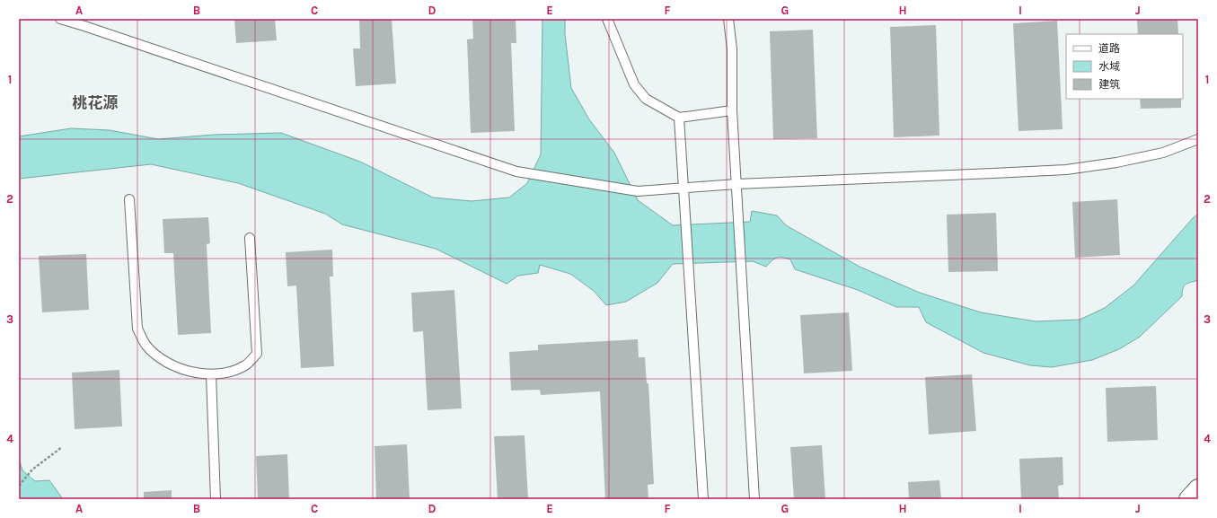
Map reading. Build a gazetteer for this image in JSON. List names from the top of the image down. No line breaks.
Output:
{"districts":["桃花源"],"legend":["道路","水域","建筑"],"grid":{"columns":["A","B","C","D","E","F","G","H","I","J"],"rows":["1","2","3","4"]}}
